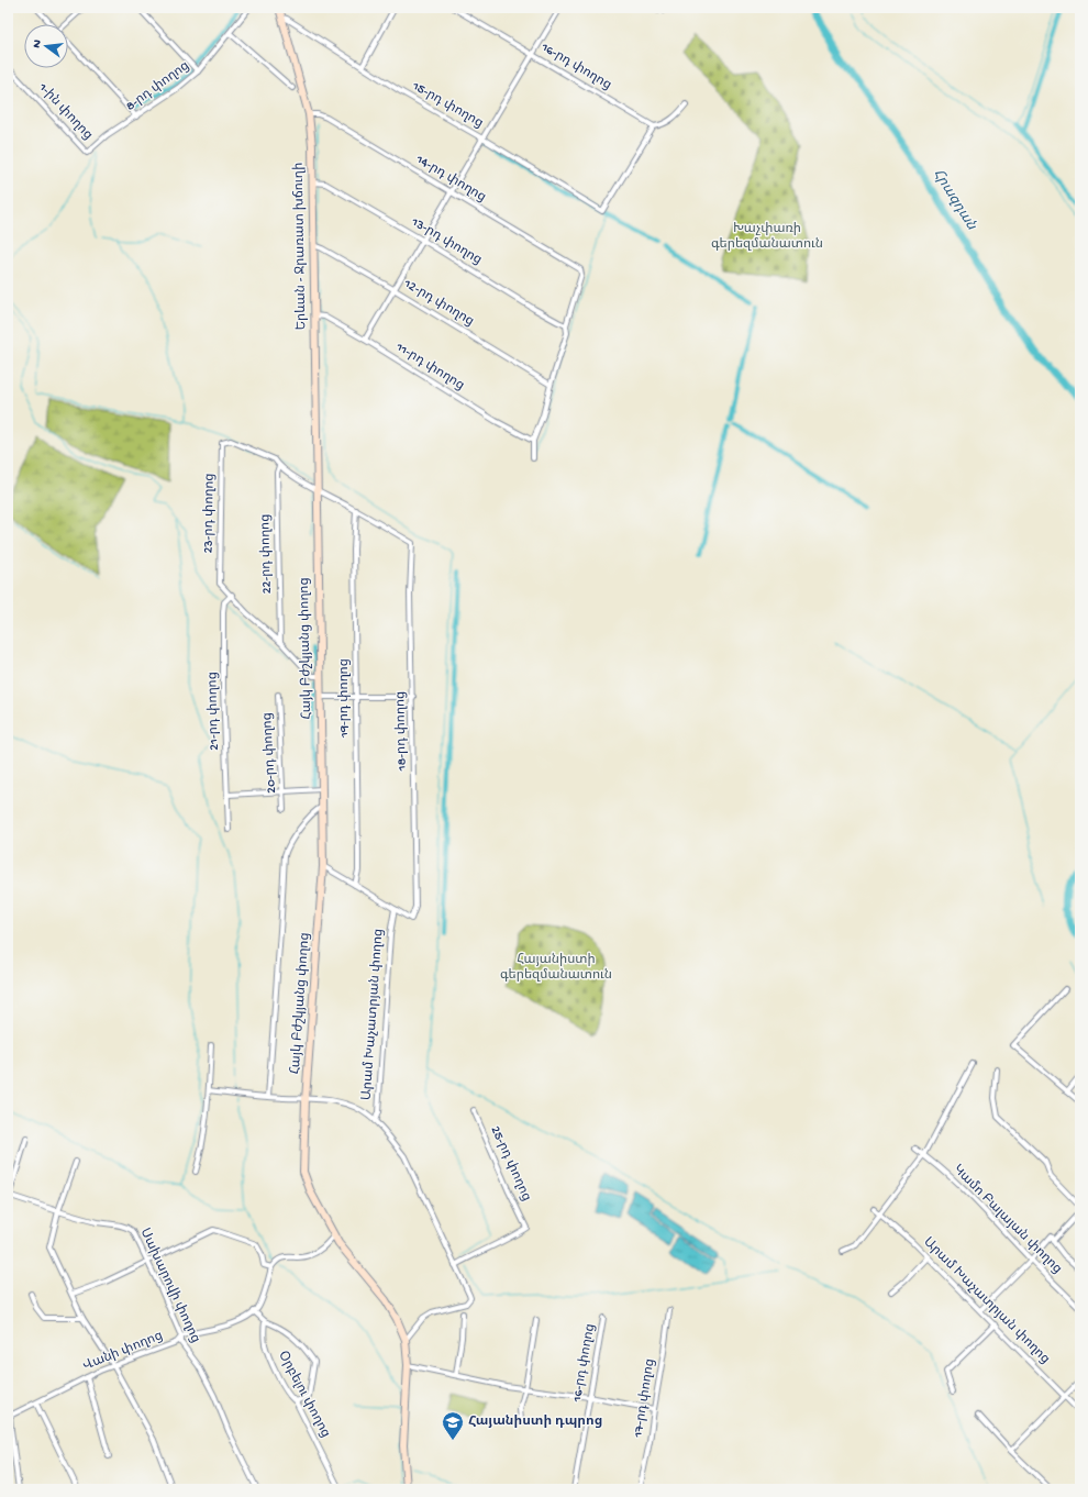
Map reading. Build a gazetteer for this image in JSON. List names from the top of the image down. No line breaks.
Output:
{"streets":{"main road":["Երևան - Ջրառատ խճուղի","Հայկ Բժշկյանց փողոց"],"street":["16-րդ փողոց","8-րդ փողոց","15-րդ փողոց","1-ին փողոց","14-րդ փողոց","13-րդ փողոց","12-րդ փողոց","11-րդ փողոց","23-րդ փողոց","22-րդ փողոց","19-րդ փողոց","21-րդ փողոց","18-րդ փողոց","20-րդ փողոց","Արամ Խաչատրյան փողոց","25-րդ փողոց","Կամո Բալայան փողոց","Սախարովի փողոց","Վանի փողոց","Օրբելու փողոց","17-րդ փողոց"]},"crossings":[["16-րդ փողոց","15-րդ փողոց"],["8-րդ փողոց","1-ին փողոց"],["15-րդ փողոց","Երևան - Ջրառատ խճուղի"],["14-րդ փողոց","13-րդ փողոց"],["14-րդ փողոց","Երևան - Ջրառատ խճուղի"],["13-րդ փողոց","Երևան - Ջրառատ խճուղի"],["Երևան - Ջրառատ խճուղի","12-րդ փողոց"],["Երևան - Ջրառատ խճուղի","11-րդ փողոց"],["Երևան - Ջրառատ խճուղի","Հայկ Բժշկյանց փողոց"],["23-րդ փողոց","22-րդ փողոց"],["23-րդ փողոց","21-րդ փողոց"],["Հայկ Բժշկյանց փողոց","Արամ Խաչատրյան փողոց"],["19-րդ փողոց","18-րդ փողոց"],["18-րդ փողոց","Արամ Խաչատրյան փողոց"],["Արամ Խաչատրյան փողոց","25-րդ փողոց"],["Սախարովի փողոց","Վանի փողոց"]],"water":["Հրազդան"],"parks":["Խաչփառի գերեզմանատուն","Հայանիստի գերեզմանատուն"],"places":{"school or university":["Հայանիստի դպրոց"]},"north":"left"}
